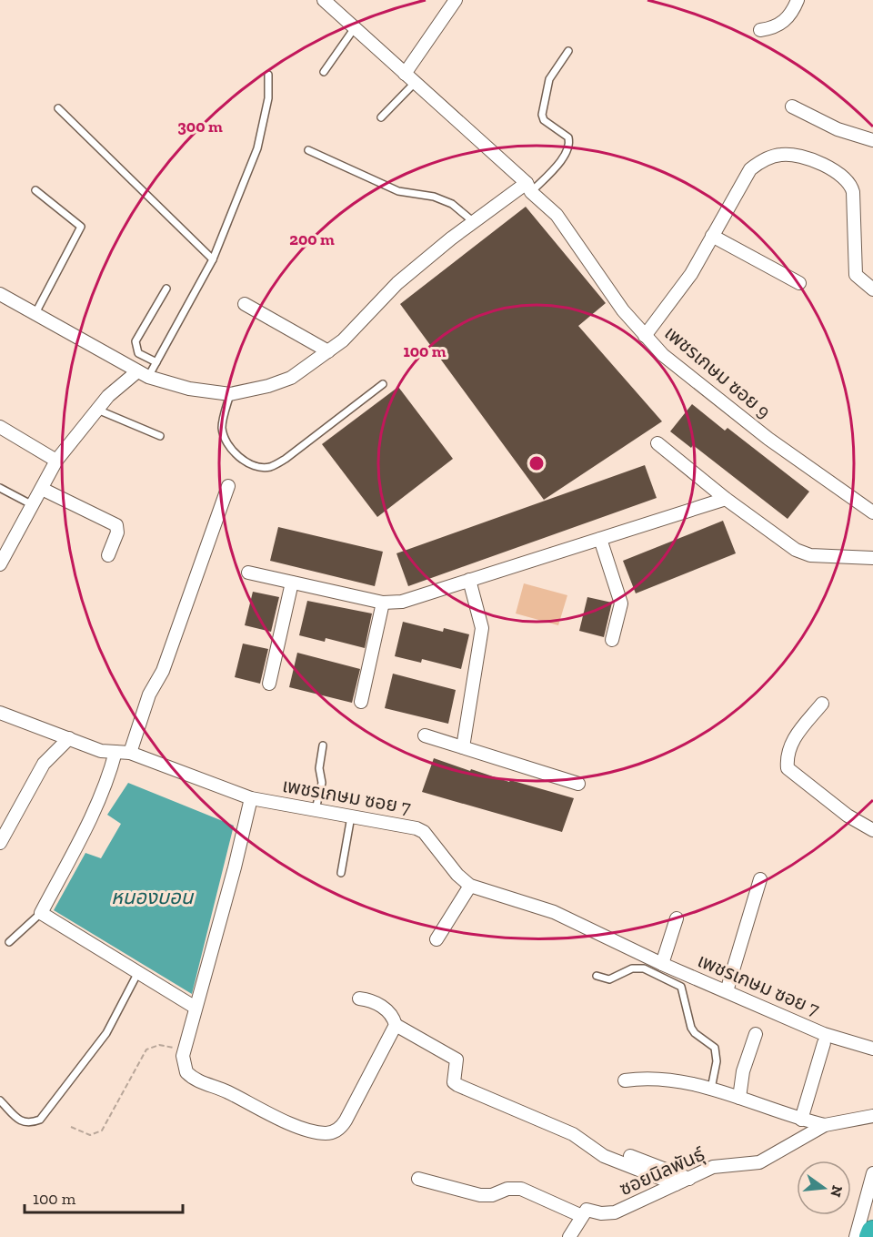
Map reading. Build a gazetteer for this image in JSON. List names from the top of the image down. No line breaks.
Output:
{"streets":{"street":["เพชรเกษม ซอย 9","เพชรเกษม ซอย 7","ซอยนิลพันธุ์"]},"water":["หนองบอน"],"scale_bar":"100 m","north":"right","rings":["300 m","200 m","100 m"]}
